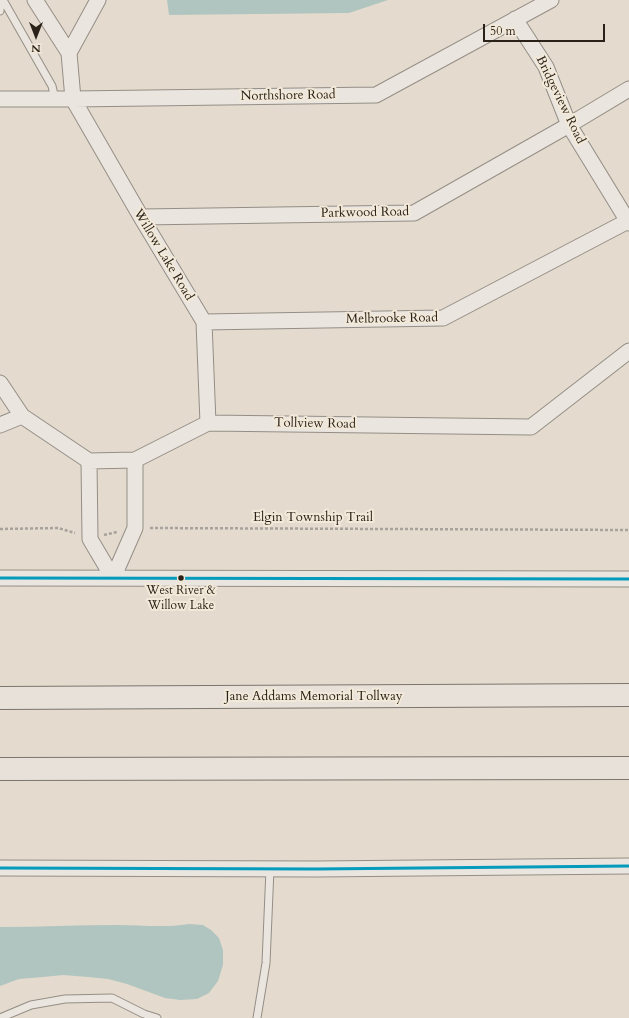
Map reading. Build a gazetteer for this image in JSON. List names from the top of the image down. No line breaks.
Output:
{"streets":{"highway":["Jane Addams Memorial Tollway"],"street":["Northshore Road","Bridgeview Road","Parkwood Road","Willow Lake Road","Melbrooke Road","Tollview Road"],"path":["Elgin Township Trail"]},"crossings":[["Northshore Road","Bridgeview Road"],["Northshore Road","Willow Lake Road"],["Bridgeview Road","Parkwood Road"],["Bridgeview Road","Melbrooke Road"],["Parkwood Road","Willow Lake Road"],["Willow Lake Road","Melbrooke Road"],["Willow Lake Road","Tollview Road"]],"places":["West River & Willow Lake"],"scale_bar":"50 m","north":"bottom"}
